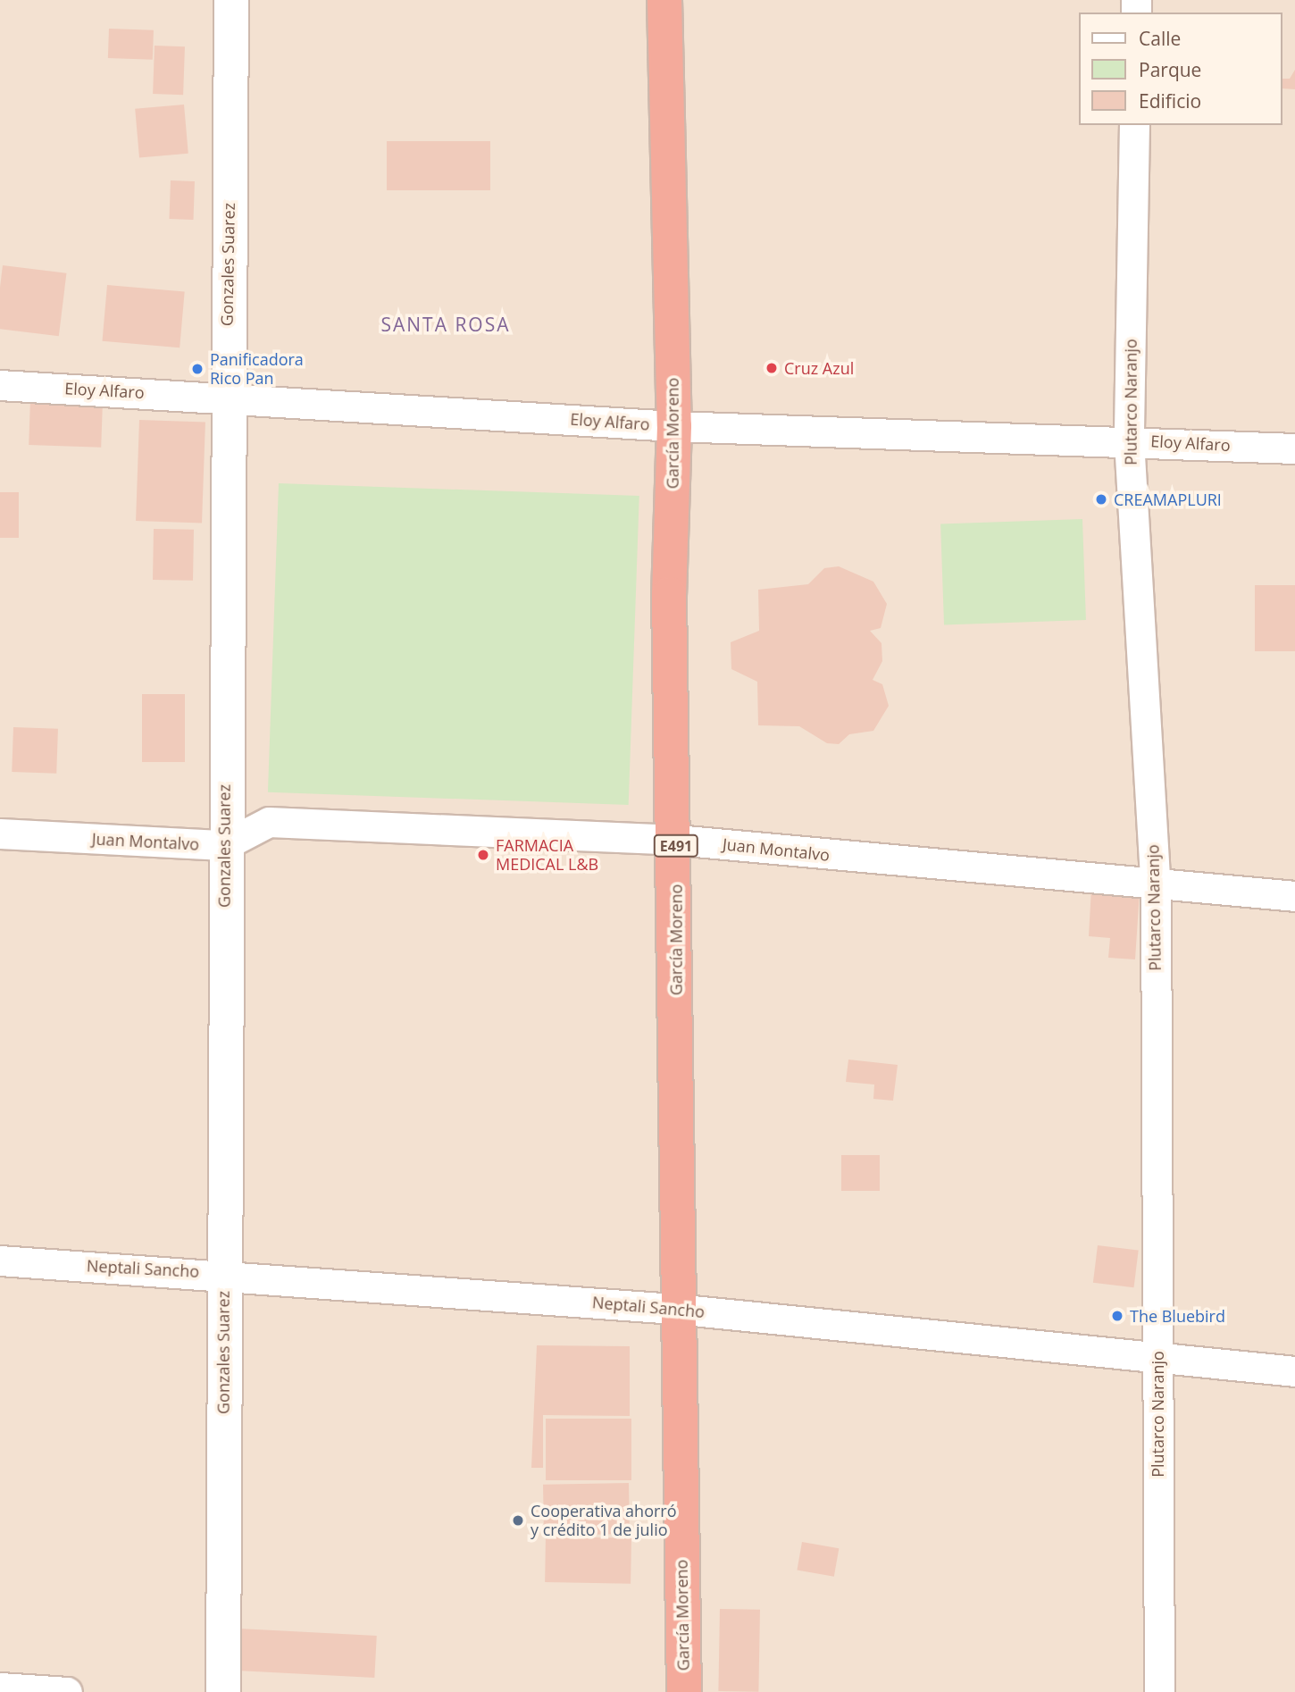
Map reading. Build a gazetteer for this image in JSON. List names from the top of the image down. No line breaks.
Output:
{"streets":{"highway":["García Moreno","E491"],"street":["Gonzales Suarez","Eloy Alfaro","Plutarco Naranjo","Juan Montalvo","Neptali Sancho"]},"crossings":[["Gonzales Suarez","Eloy Alfaro"],["Gonzales Suarez","Juan Montalvo"],["Gonzales Suarez","Neptali Sancho"],["Eloy Alfaro","Plutarco Naranjo"],["Eloy Alfaro","García Moreno"],["Plutarco Naranjo","Juan Montalvo"],["Plutarco Naranjo","Neptali Sancho"],["García Moreno","Juan Montalvo"],["García Moreno","Neptali Sancho"]],"districts":["SANTA ROSA"],"places":["Cruz Azul","Panificadora Rico Pan","CREAMAPLURI","FARMACIA MEDICAL L&B","The Bluebird","Cooperativa ahorró y crédito 1 de julio"],"legend":["Calle","Parque","Edificio"]}
